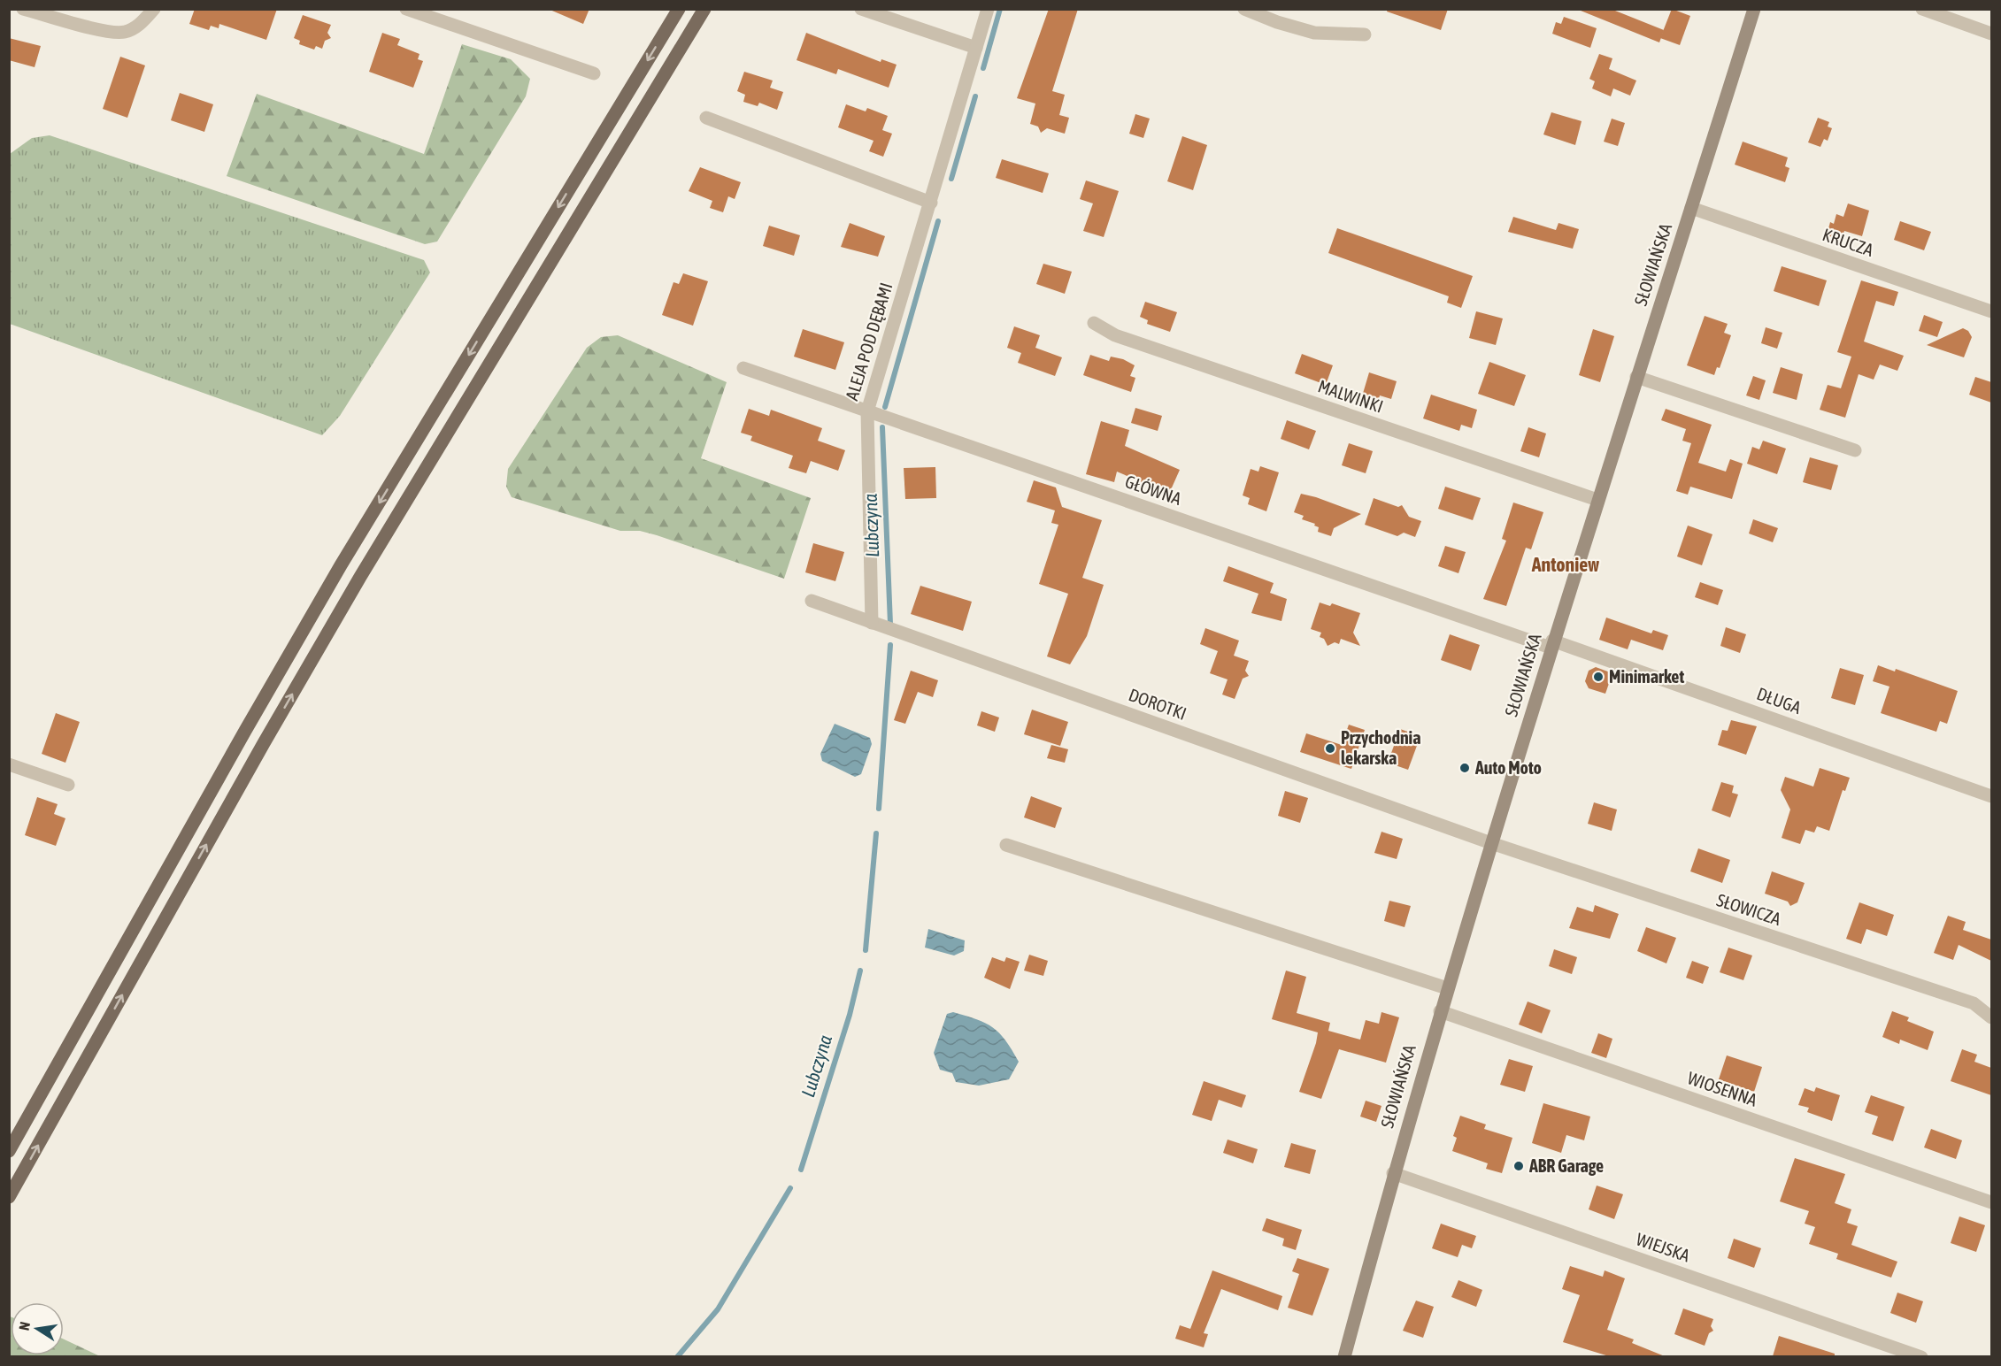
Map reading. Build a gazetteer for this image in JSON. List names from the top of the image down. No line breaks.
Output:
{"streets":{"street":["KRUCZA","SŁOWIAŃSKA","ALEJA POD DĘBAMI","MALWINKI","GŁÓWNA","DŁUGA","DOROTKI","SŁOWICZA","WIOSENNA","WIEJSKA"]},"crossings":[["KRUCZA","SŁOWIAŃSKA"],["SŁOWIAŃSKA","MALWINKI"],["SŁOWIAŃSKA","GŁÓWNA"],["SŁOWIAŃSKA","DŁUGA"],["SŁOWIAŃSKA","DOROTKI"],["SŁOWIAŃSKA","SŁOWICZA"],["SŁOWIAŃSKA","WIOSENNA"],["SŁOWIAŃSKA","WIEJSKA"],["ALEJA POD DĘBAMI","GŁÓWNA"],["ALEJA POD DĘBAMI","DOROTKI"],["GŁÓWNA","DŁUGA"],["DOROTKI","SŁOWICZA"]],"districts":["Antoniew"],"water":["Lubczyna"],"places":["Minimarket","Przychodnia lekarska","Auto Moto","ABR Garage"],"north":"left"}
